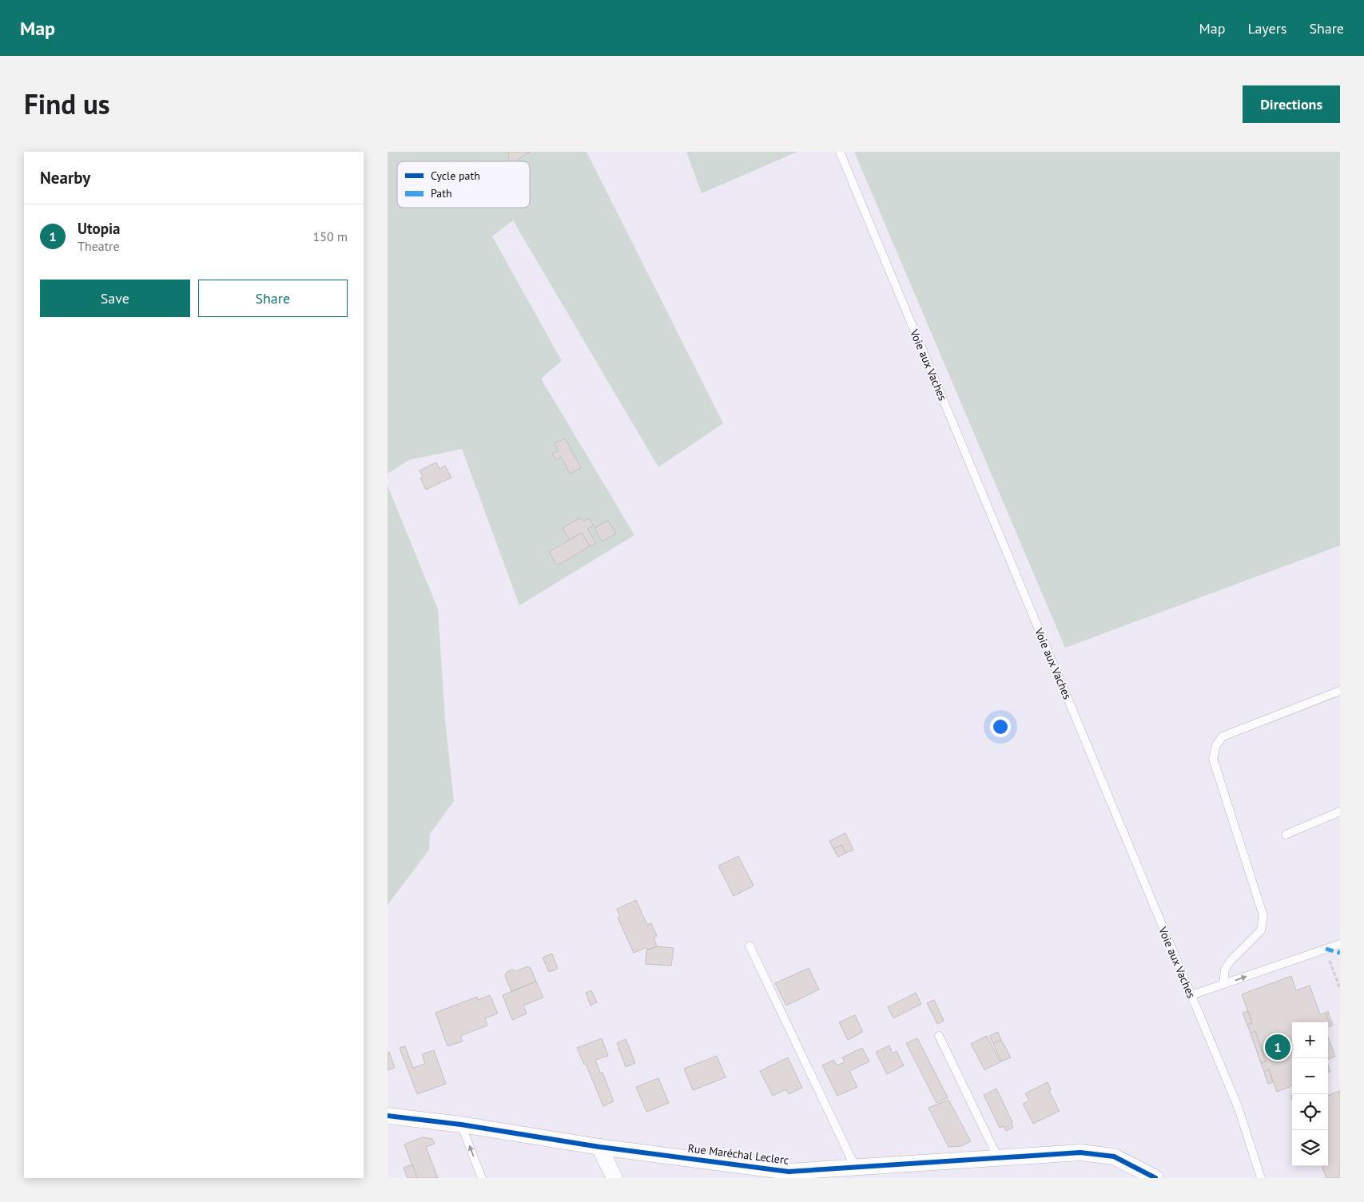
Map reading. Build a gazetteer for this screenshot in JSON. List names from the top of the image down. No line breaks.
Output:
{"streets":{"street":["Rue Maréchal Leclerc"],"lane":["Voie aux Vaches"]},"legend":["Cycle path","Path"],"page":{"header":"Map","nav":["Map","Layers","Share"],"title":"Find us","buttons":["Directions",["Save","Share"]],"heading":"Nearby","list":[{"mark":"1","name":"Utopia","note":"Theatre","value":"150 m"}],"map_buttons":["+","−"],"pins":"1"}}
